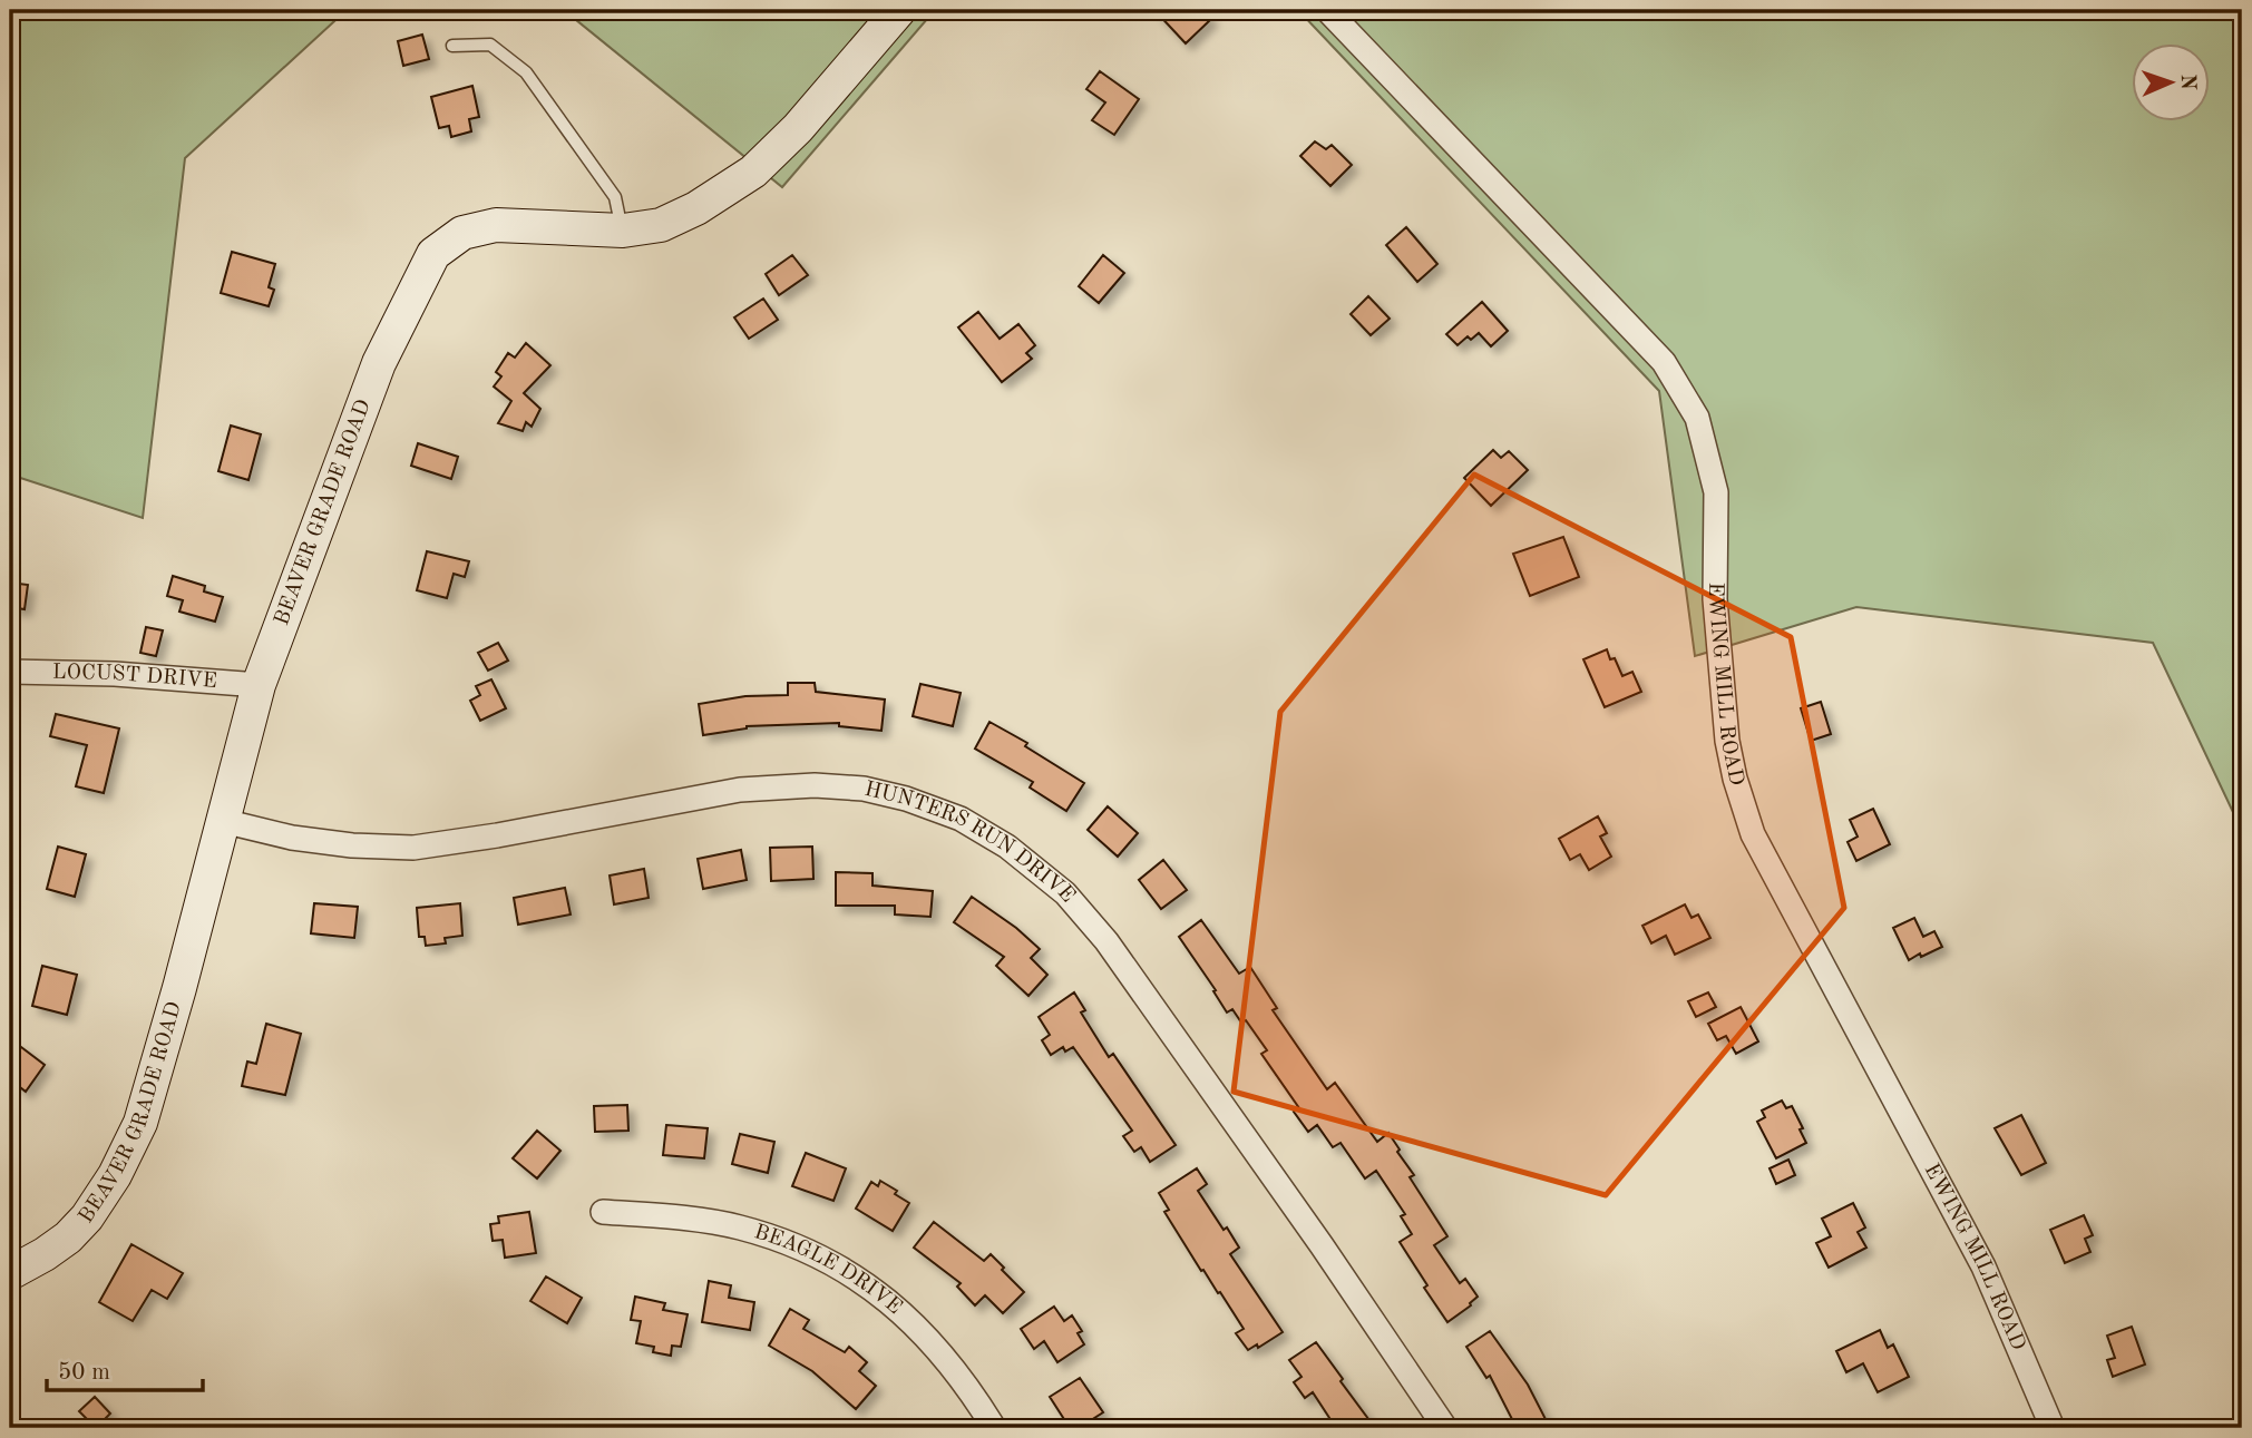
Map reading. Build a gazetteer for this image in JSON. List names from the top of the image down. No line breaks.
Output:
{"streets":{"main road":["BEAVER GRADE ROAD"],"street":["LOCUST DRIVE","EWING MILL ROAD","HUNTERS RUN DRIVE","BEAGLE DRIVE"]},"crossings":[["BEAVER GRADE ROAD","LOCUST DRIVE"],["BEAVER GRADE ROAD","HUNTERS RUN DRIVE"]],"scale_bar":"50 m","north":"right"}
